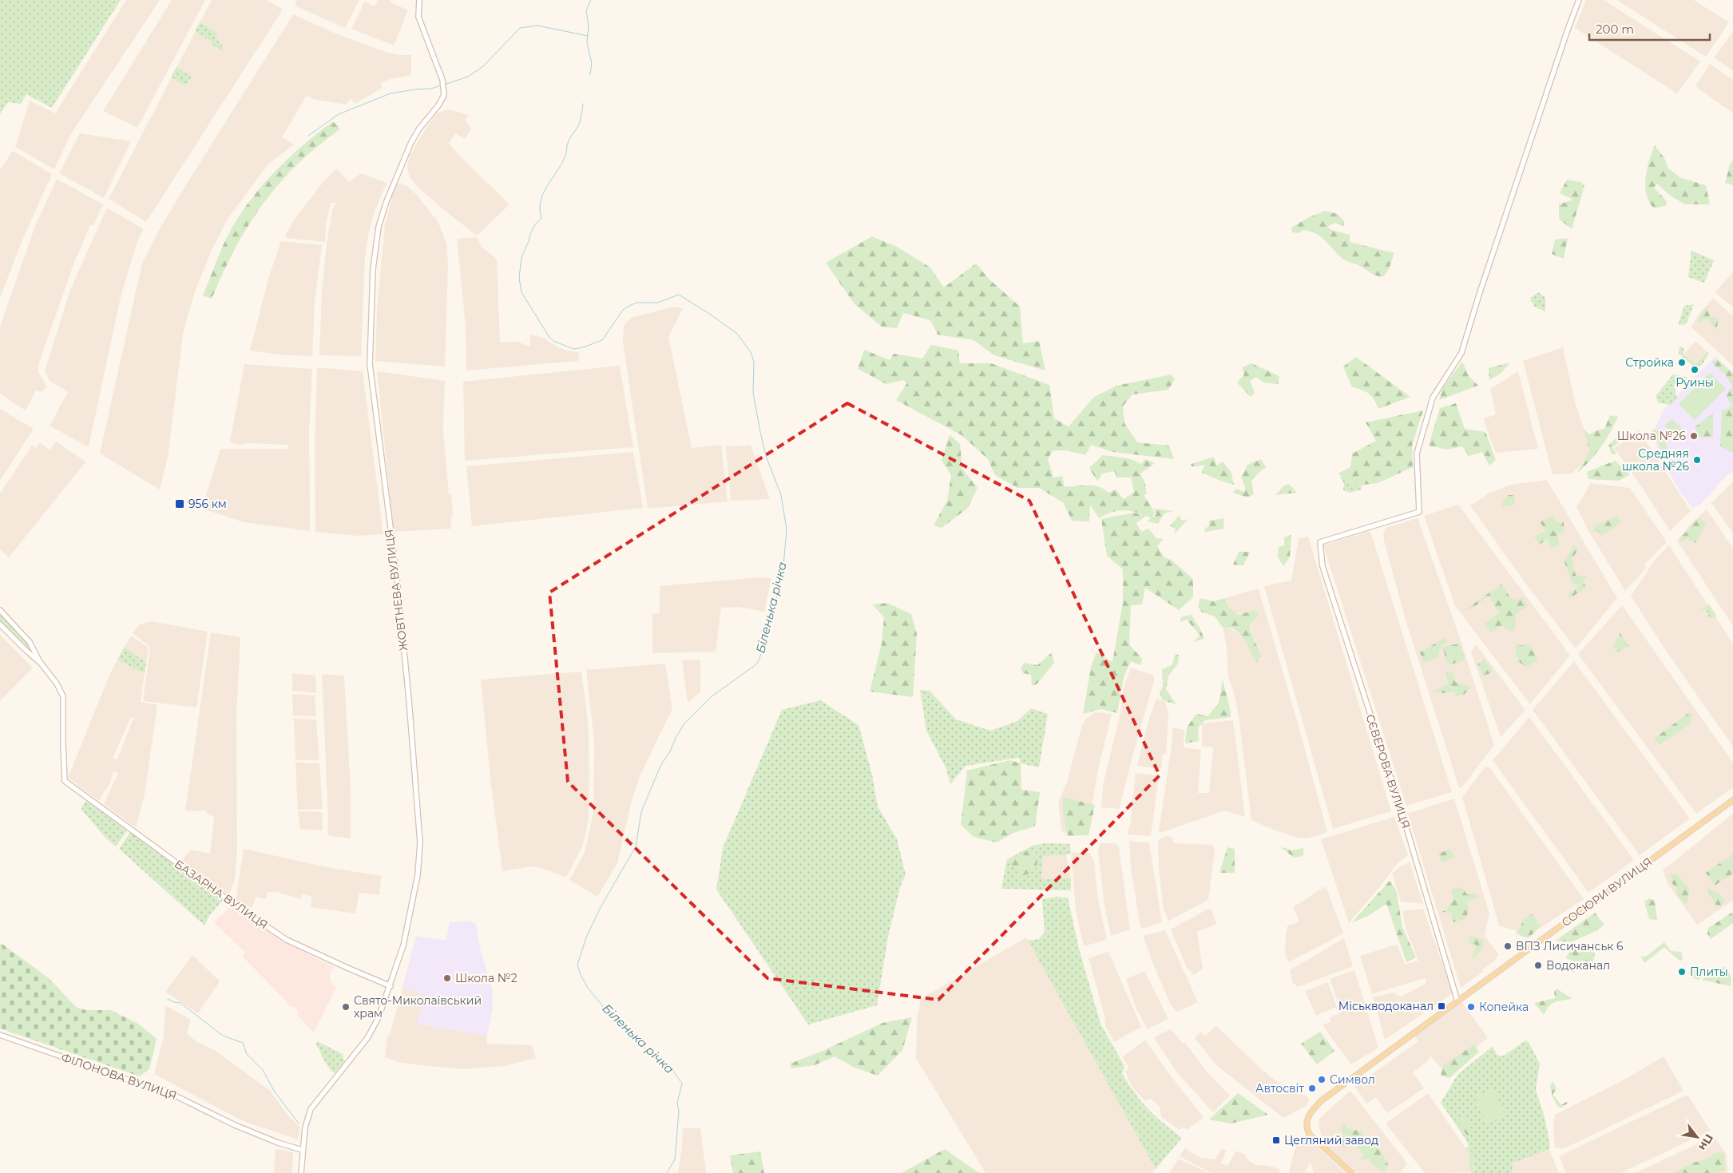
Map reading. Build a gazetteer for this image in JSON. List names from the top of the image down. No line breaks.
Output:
{"streets":{"main road":["ЖОВТНЕВА ВУЛИЦЯ","СЄВЕРОВА ВУЛИЦЯ","СОСЮРИ ВУЛИЦЯ","БАЗАРНА ВУЛИЦЯ","ФІЛОНОВА ВУЛИЦЯ"]},"crossings":[["ЖОВТНЕВА ВУЛИЦЯ","БАЗАРНА ВУЛИЦЯ"],["ЖОВТНЕВА ВУЛИЦЯ","ФІЛОНОВА ВУЛИЦЯ"],["СЄВЕРОВА ВУЛИЦЯ","СОСЮРИ ВУЛИЦЯ"]],"water":["Біленька річка"],"places":{"other":["Стройка","Руины","Школа №26","Средняя школа №26","ВПЗ Лисичанськ 6","Водоканал","Плиты","Школа №2","Свято-Миколаївський храм","Копейка","Символ","Автосвіт"],"transit":["956 км","Міськводоканал","Цегляний завод"]},"scale_bar":"200 m","north":"bottom right"}
